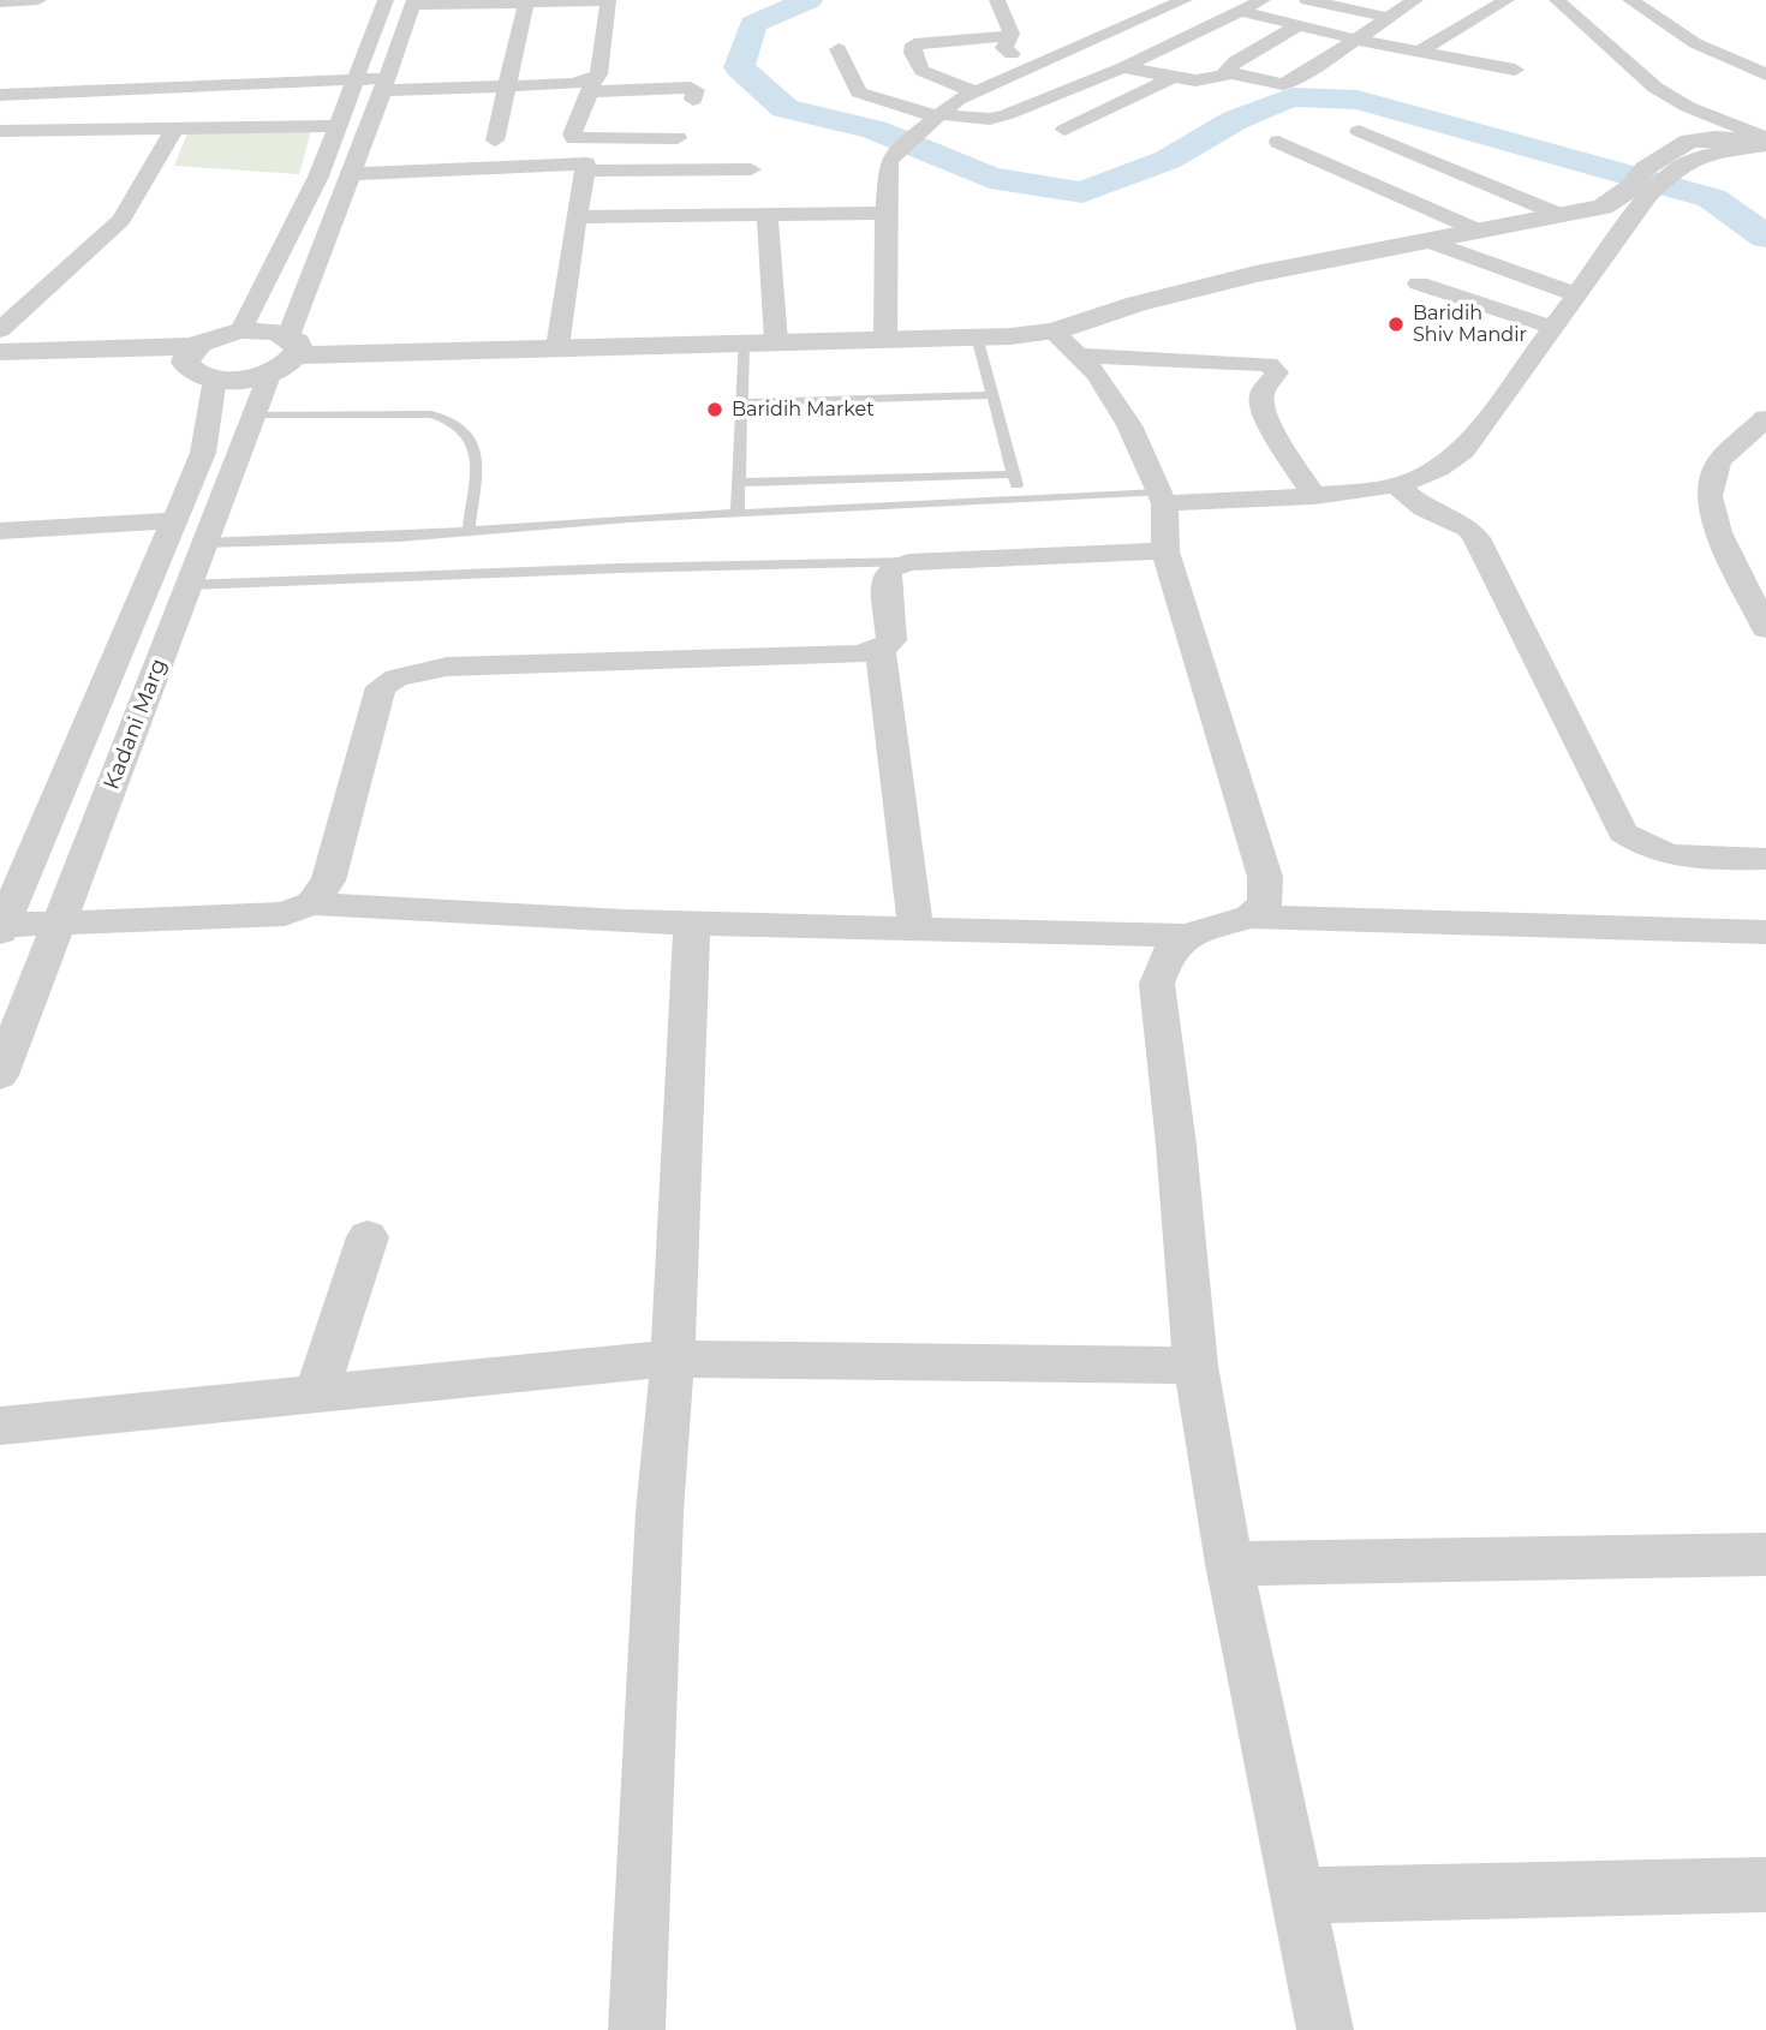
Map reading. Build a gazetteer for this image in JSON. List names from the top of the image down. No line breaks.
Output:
{"streets":{"street":["Kadani Marg"]},"places":["Baridih Shiv Mandir","Baridih Market"]}
